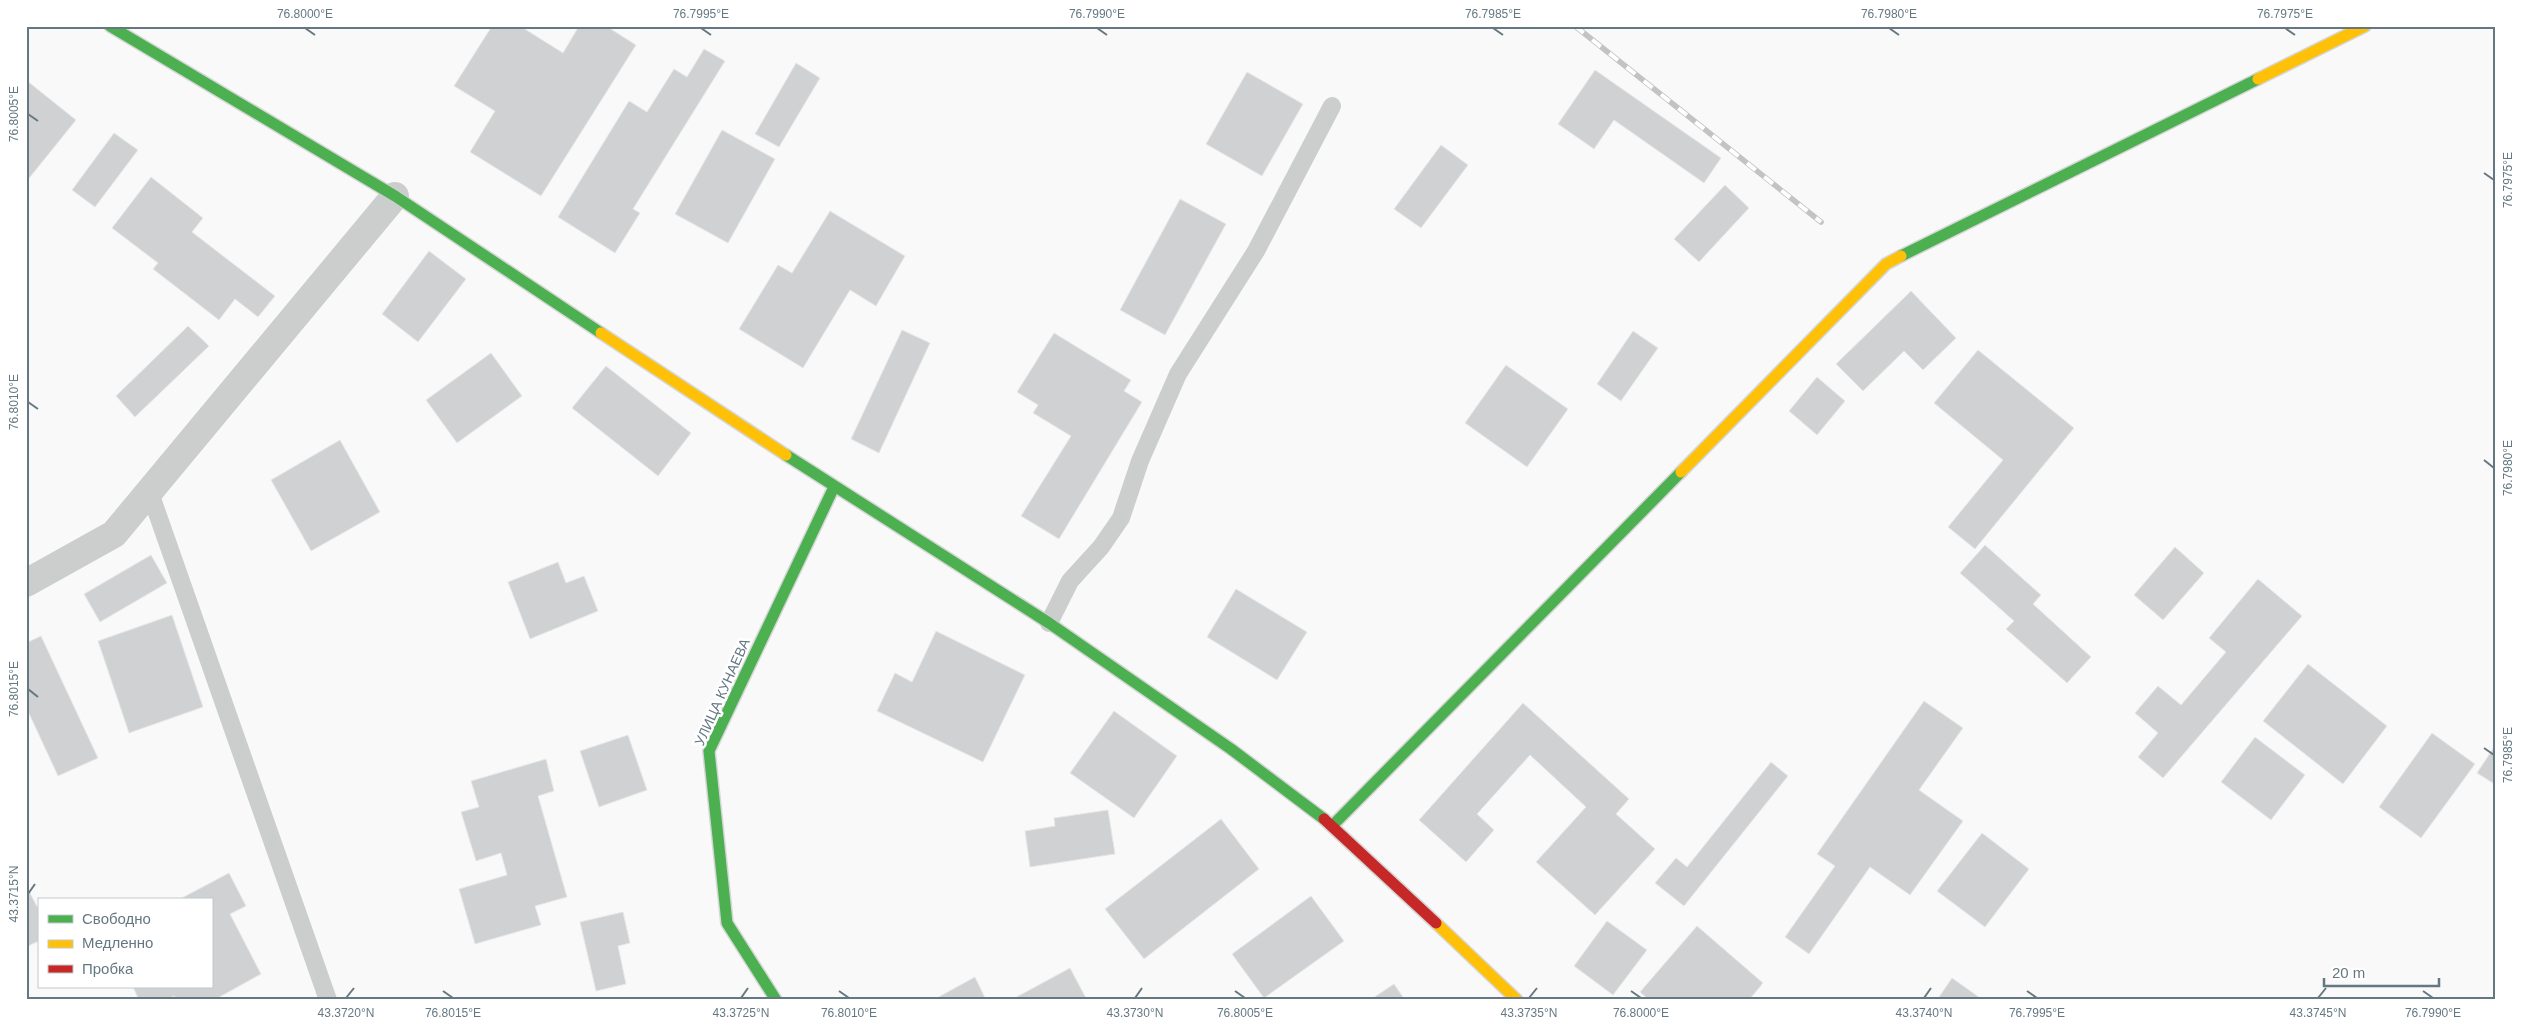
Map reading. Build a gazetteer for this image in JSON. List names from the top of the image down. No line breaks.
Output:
{"streets":{"street":["УЛИЦА КУНАЕВА"]},"legend":["Свободно","Медленно","Пробка"],"scale_bar":"20 m","coordinates":["76.8000°E","76.7995°E","76.7990°E","76.7985°E","76.7980°E","76.7975°E","76.8005°E","76.8010°E","76.8015°E","43.3715°N","43.3720°N","43.3725°N","43.3730°N","43.3735°N","43.3740°N","43.3745°N"]}
